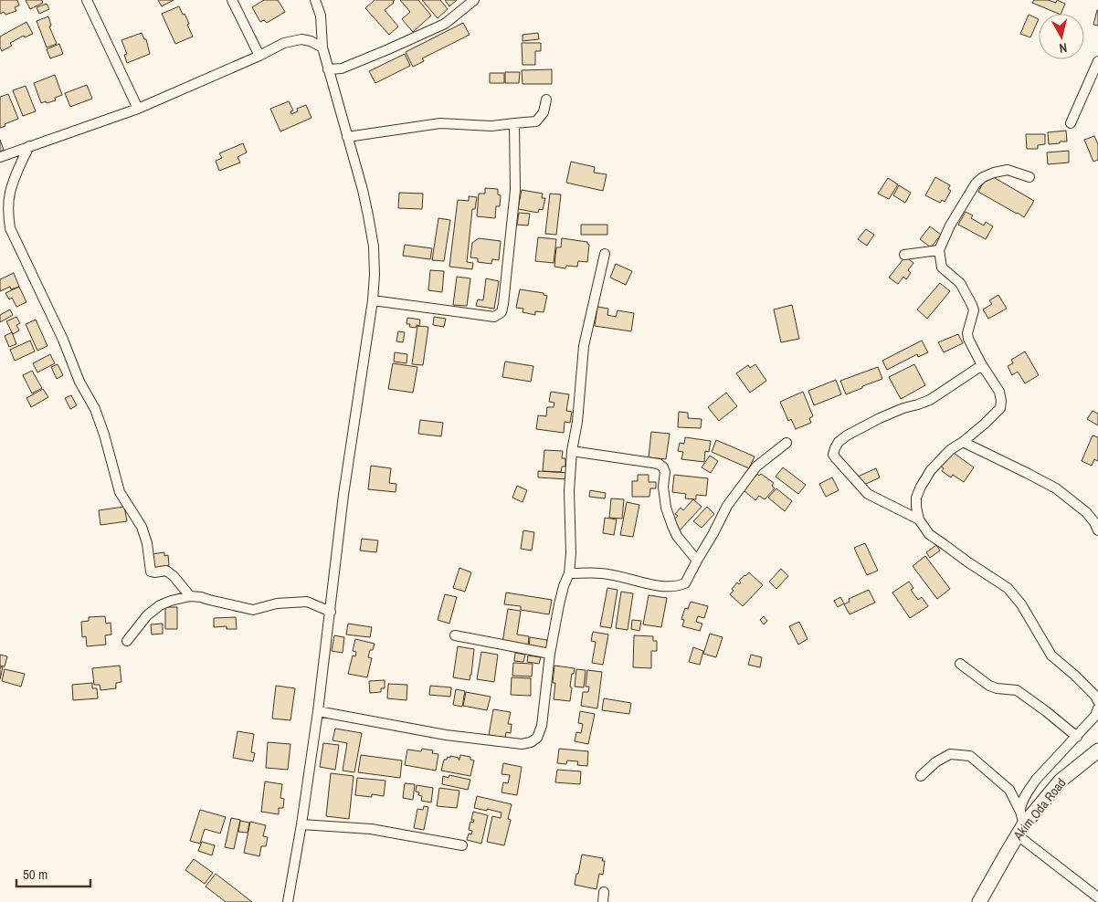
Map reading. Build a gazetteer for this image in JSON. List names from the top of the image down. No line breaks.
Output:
{"streets":{"main road":["Akim Oda Road"]},"scale_bar":"50 m","north":"bottom"}
